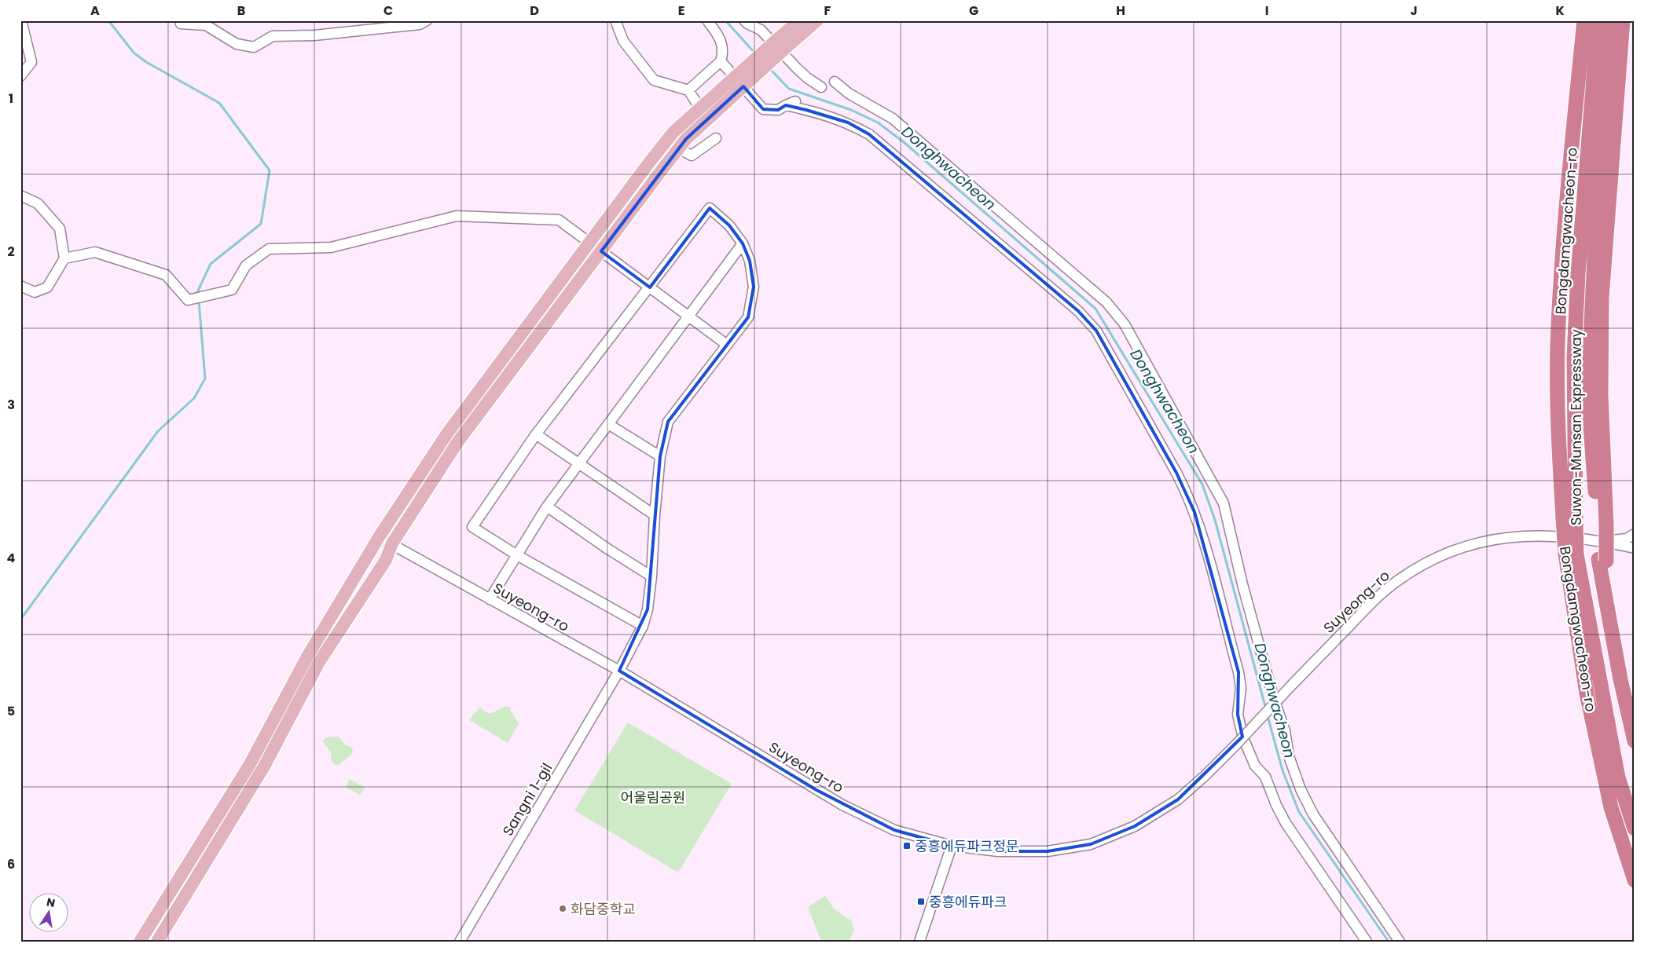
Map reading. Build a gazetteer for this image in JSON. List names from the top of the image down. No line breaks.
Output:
{"streets":{"highway":["Bongdamgwacheon-ro","Suwon-Munsan Expressway"],"street":["Suyeong-ro","Sangni 1-gil"]},"crossings":[["Bongdamgwacheon-ro","Suwon-Munsan Expressway"],["Suyeong-ro","Sangni 1-gil"]],"water":["Donghwacheon"],"parks":["어울림공원"],"places":{"transit":["중흥에듀파크정문","중흥에듀파크"],"other":["화담중학교"]},"north":"top","grid":{"columns":["A","B","C","D","E","F","G","H","I","J","K"],"rows":["1","2","3","4","5","6"]}}
